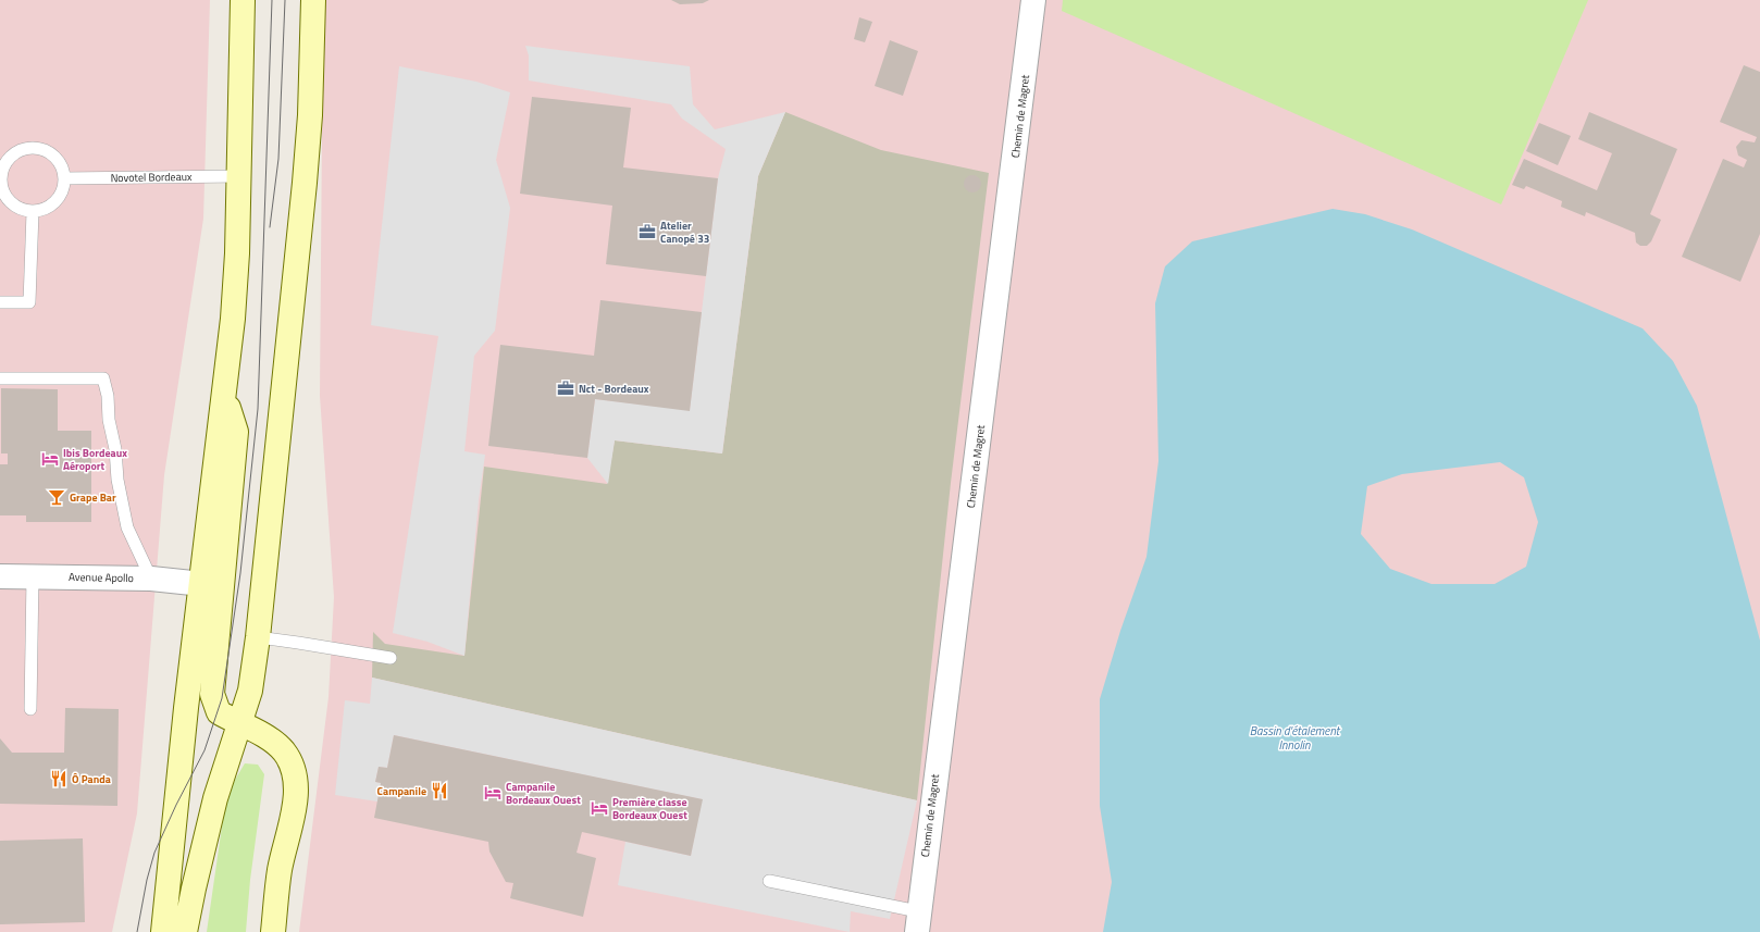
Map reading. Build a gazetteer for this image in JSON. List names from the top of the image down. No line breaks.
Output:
{"streets":{"street":["Chemin de Magret","Avenue Apollo"],"lane":["Novotel Bordeaux"]},"water":["Bassin d'étalement Innolin"],"places":{"office":["Atelier Canopé 33","Nct - Bordeaux"],"hotel":["Ibis Bordeaux Aéroport","Campanile Bordeaux Ouest","Première classe Bordeaux Ouest"],"bar":["Grape Bar"],"restaurant":["Ô Panda","Campanile"]}}
